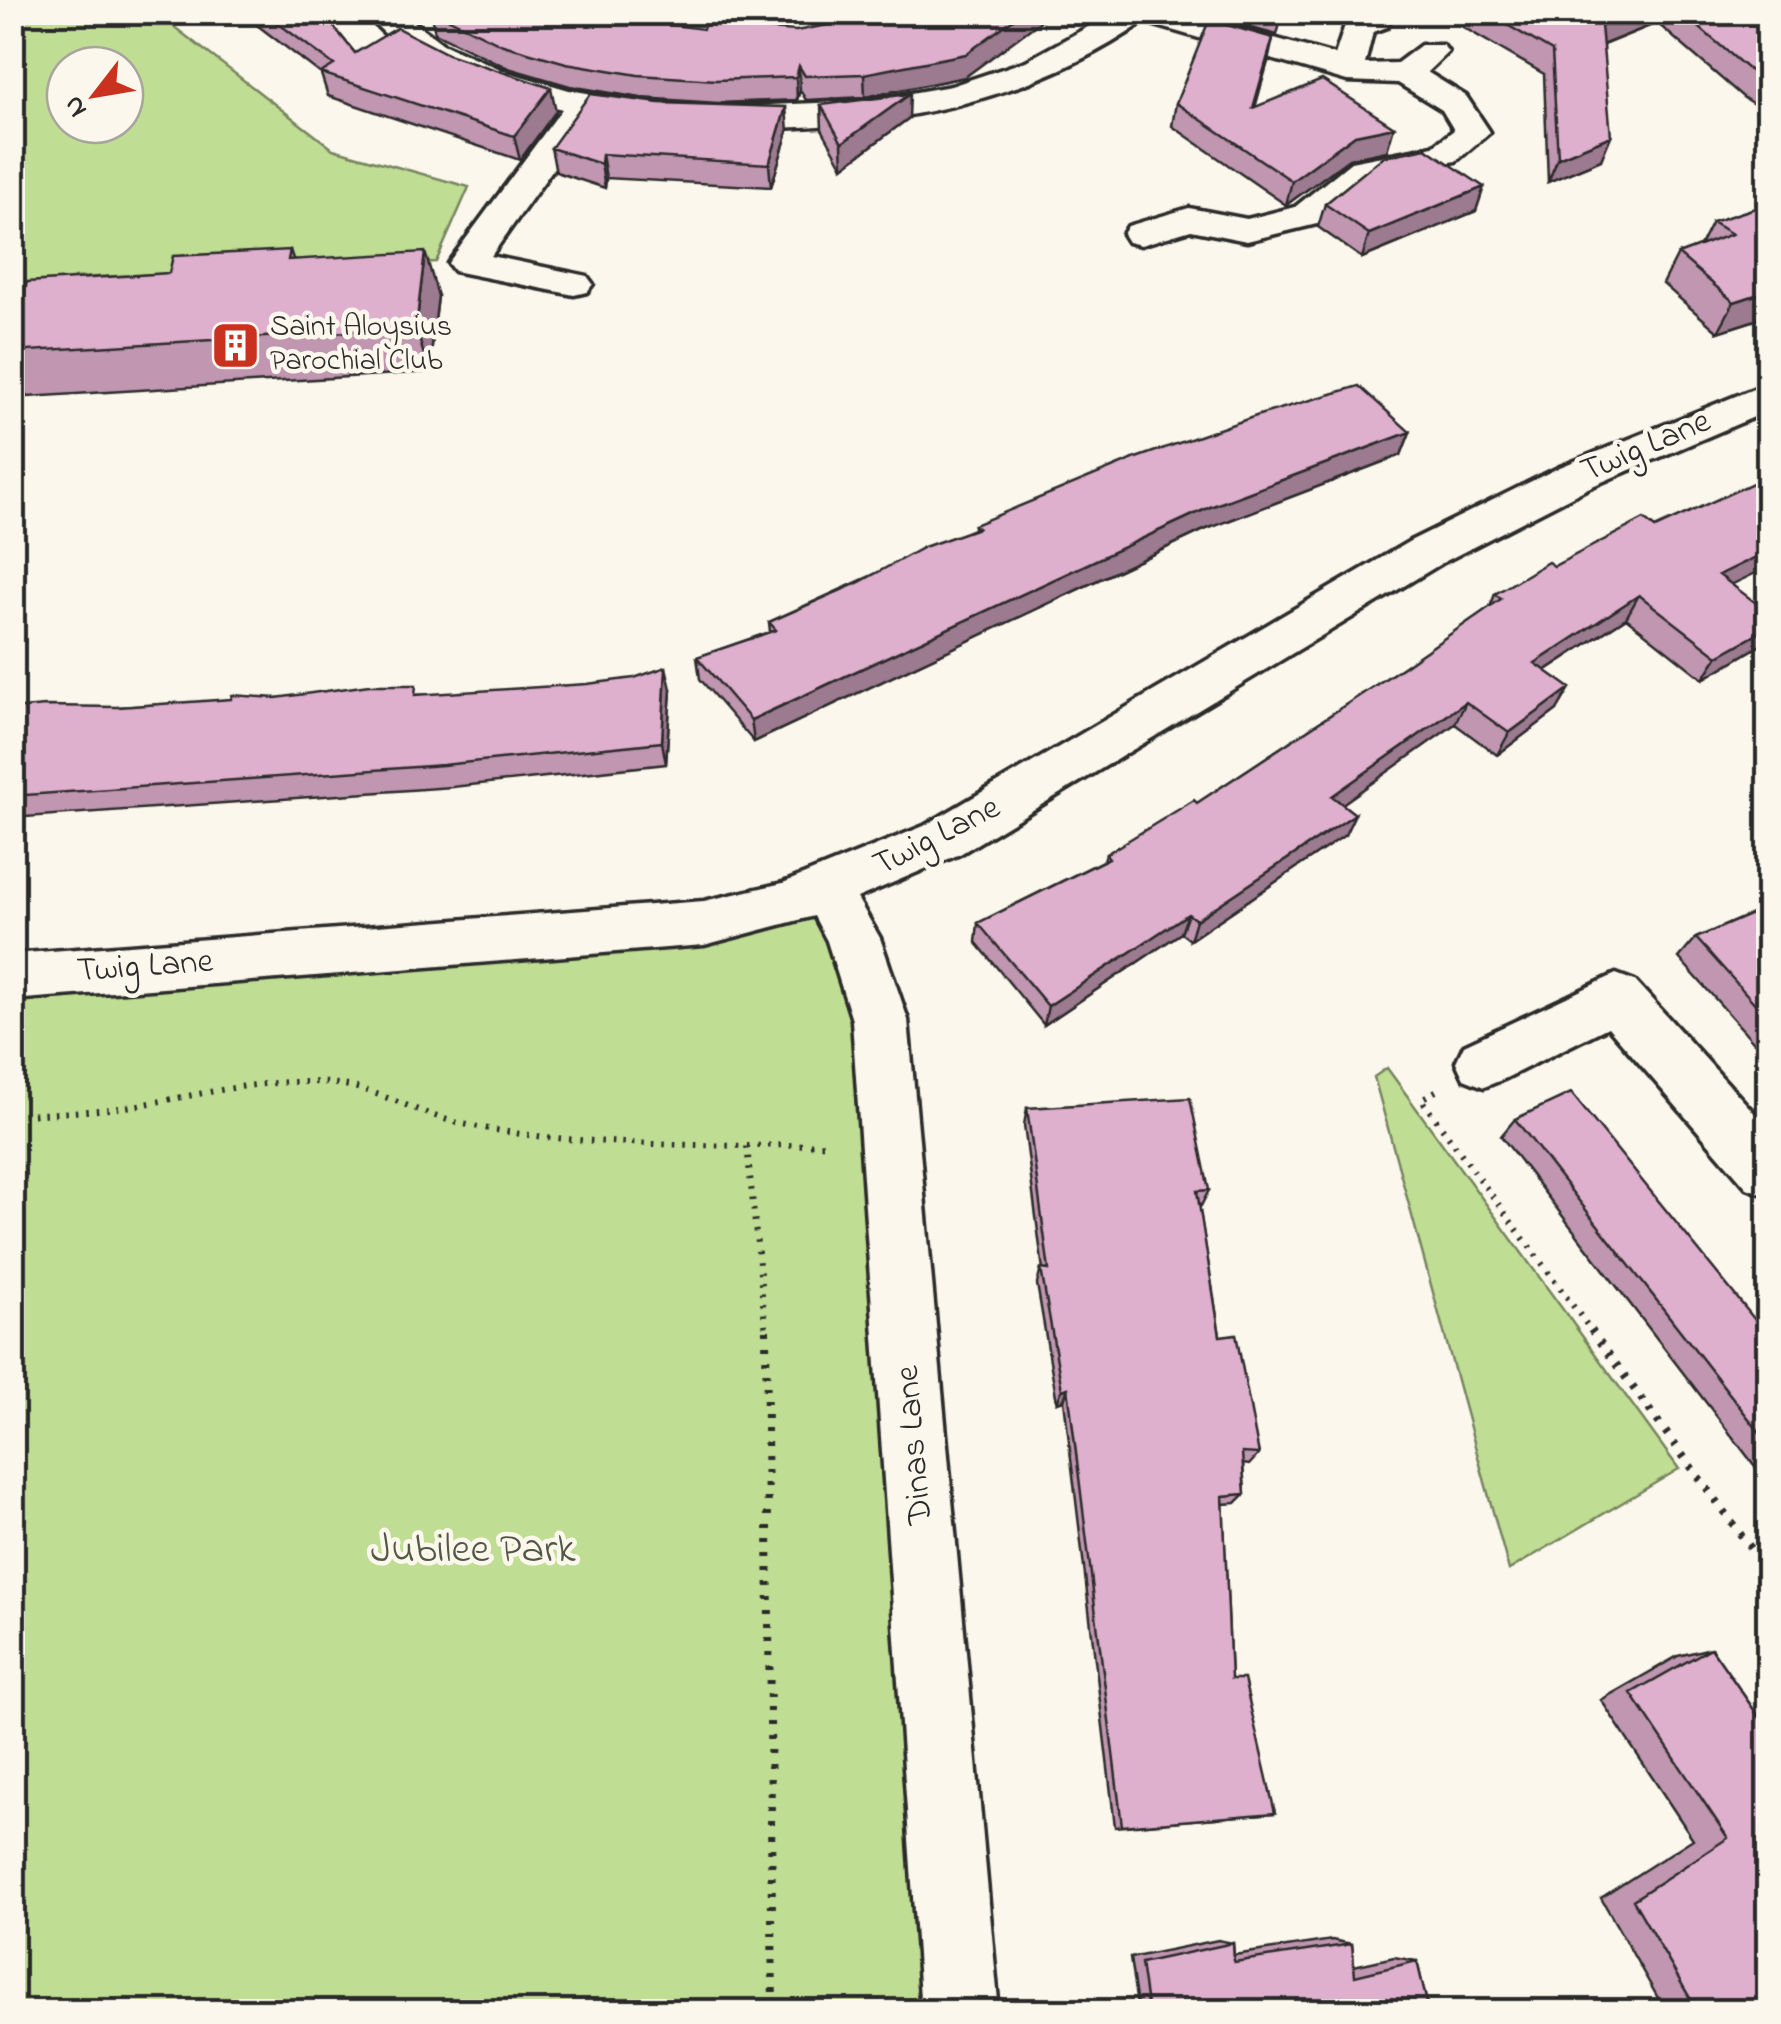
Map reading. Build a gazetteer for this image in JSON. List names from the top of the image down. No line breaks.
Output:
{"streets":{"street":["Twig Lane","Dinas Lane"]},"crossings":[["Twig Lane","Dinas Lane"]],"parks":["Jubilee Park"],"places":{"building":["Saint Aloysius Parochial Club"]},"north":"bottom left"}
